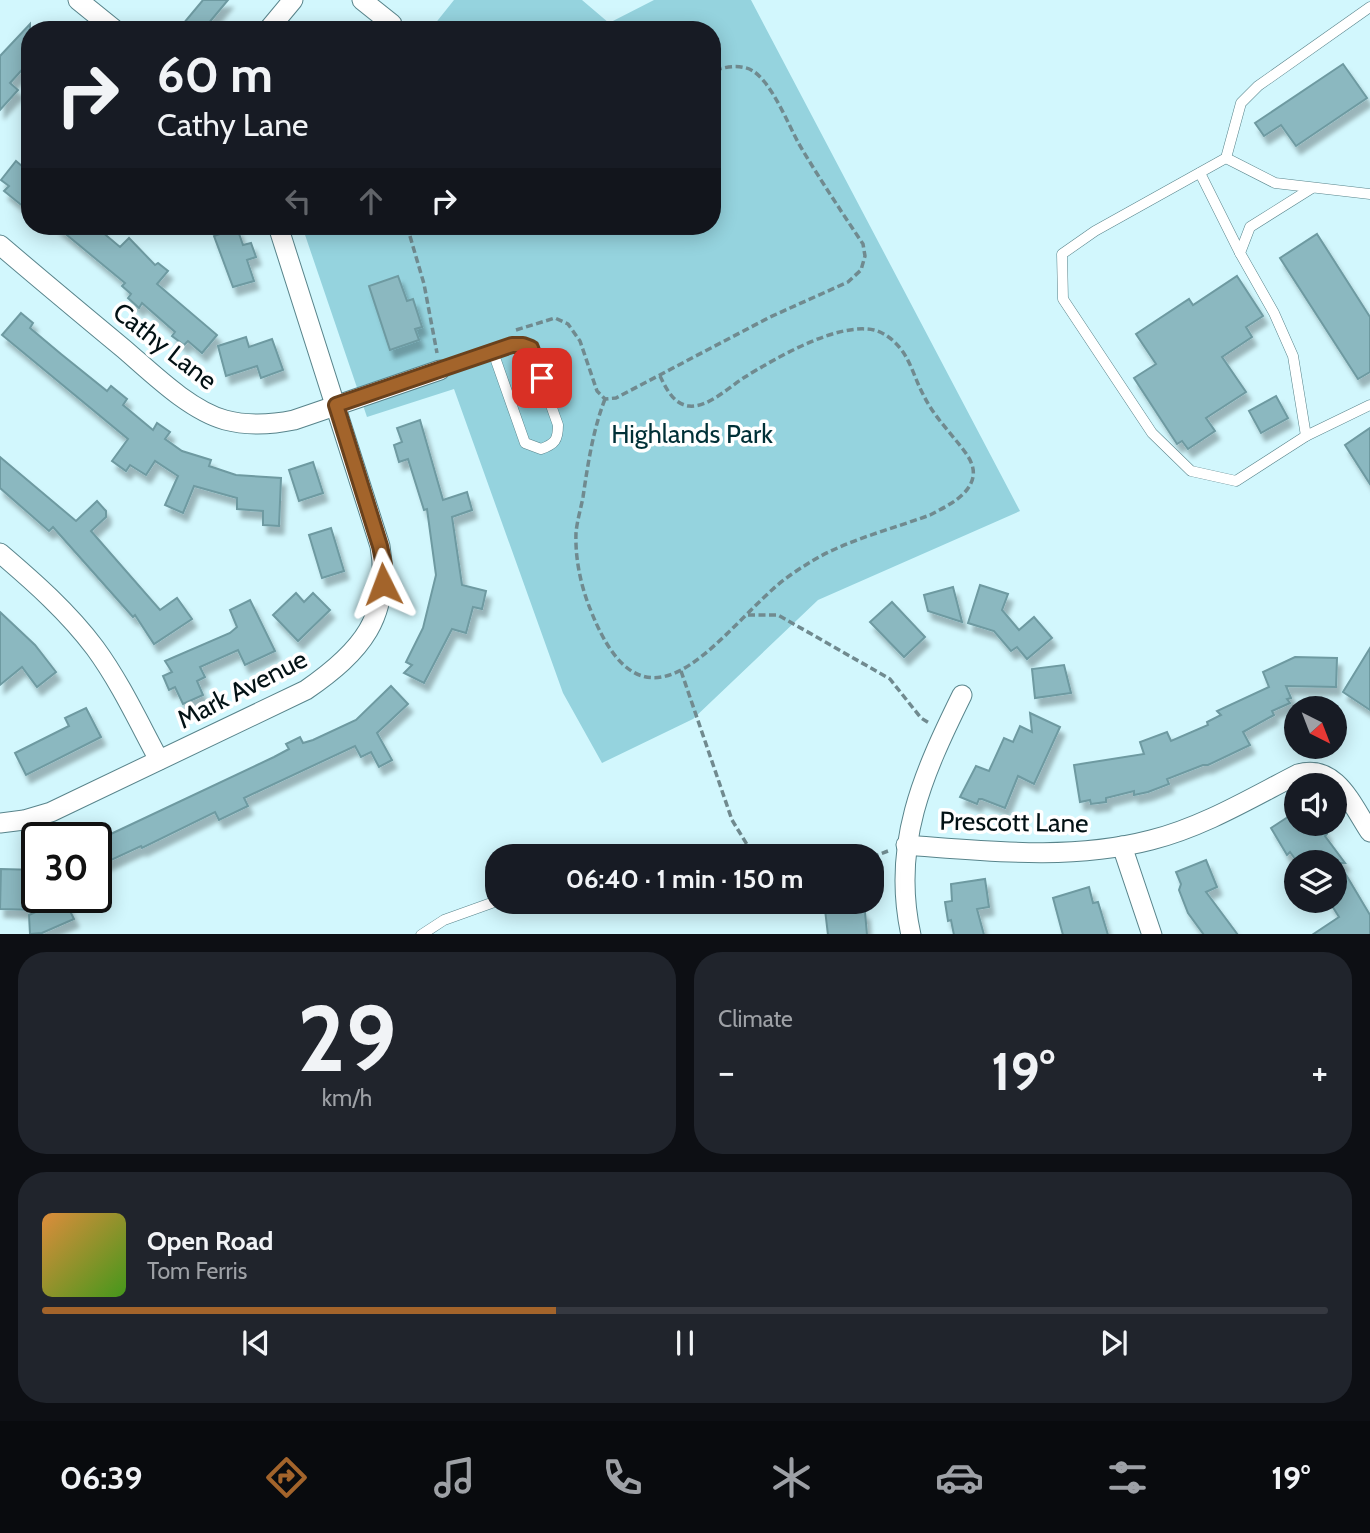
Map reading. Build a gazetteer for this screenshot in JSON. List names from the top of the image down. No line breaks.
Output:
{"streets":{"street":["Cathy Lane","Mark Avenue","Prescott Lane"]},"crossings":[["Cathy Lane","Mark Avenue"]],"parks":["Highlands Park"],"north":"bottom right","page":{"turn":["60 m","Cathy Lane"],"limit":"30","trip":"06:40 · 1 min · 150 m","tile":[["29","km/h"],"Climate"],"heat":["−","19°","+"],"song":["Open Road","Tom Ferris"],"tabs":["06:39","19°"]}}
